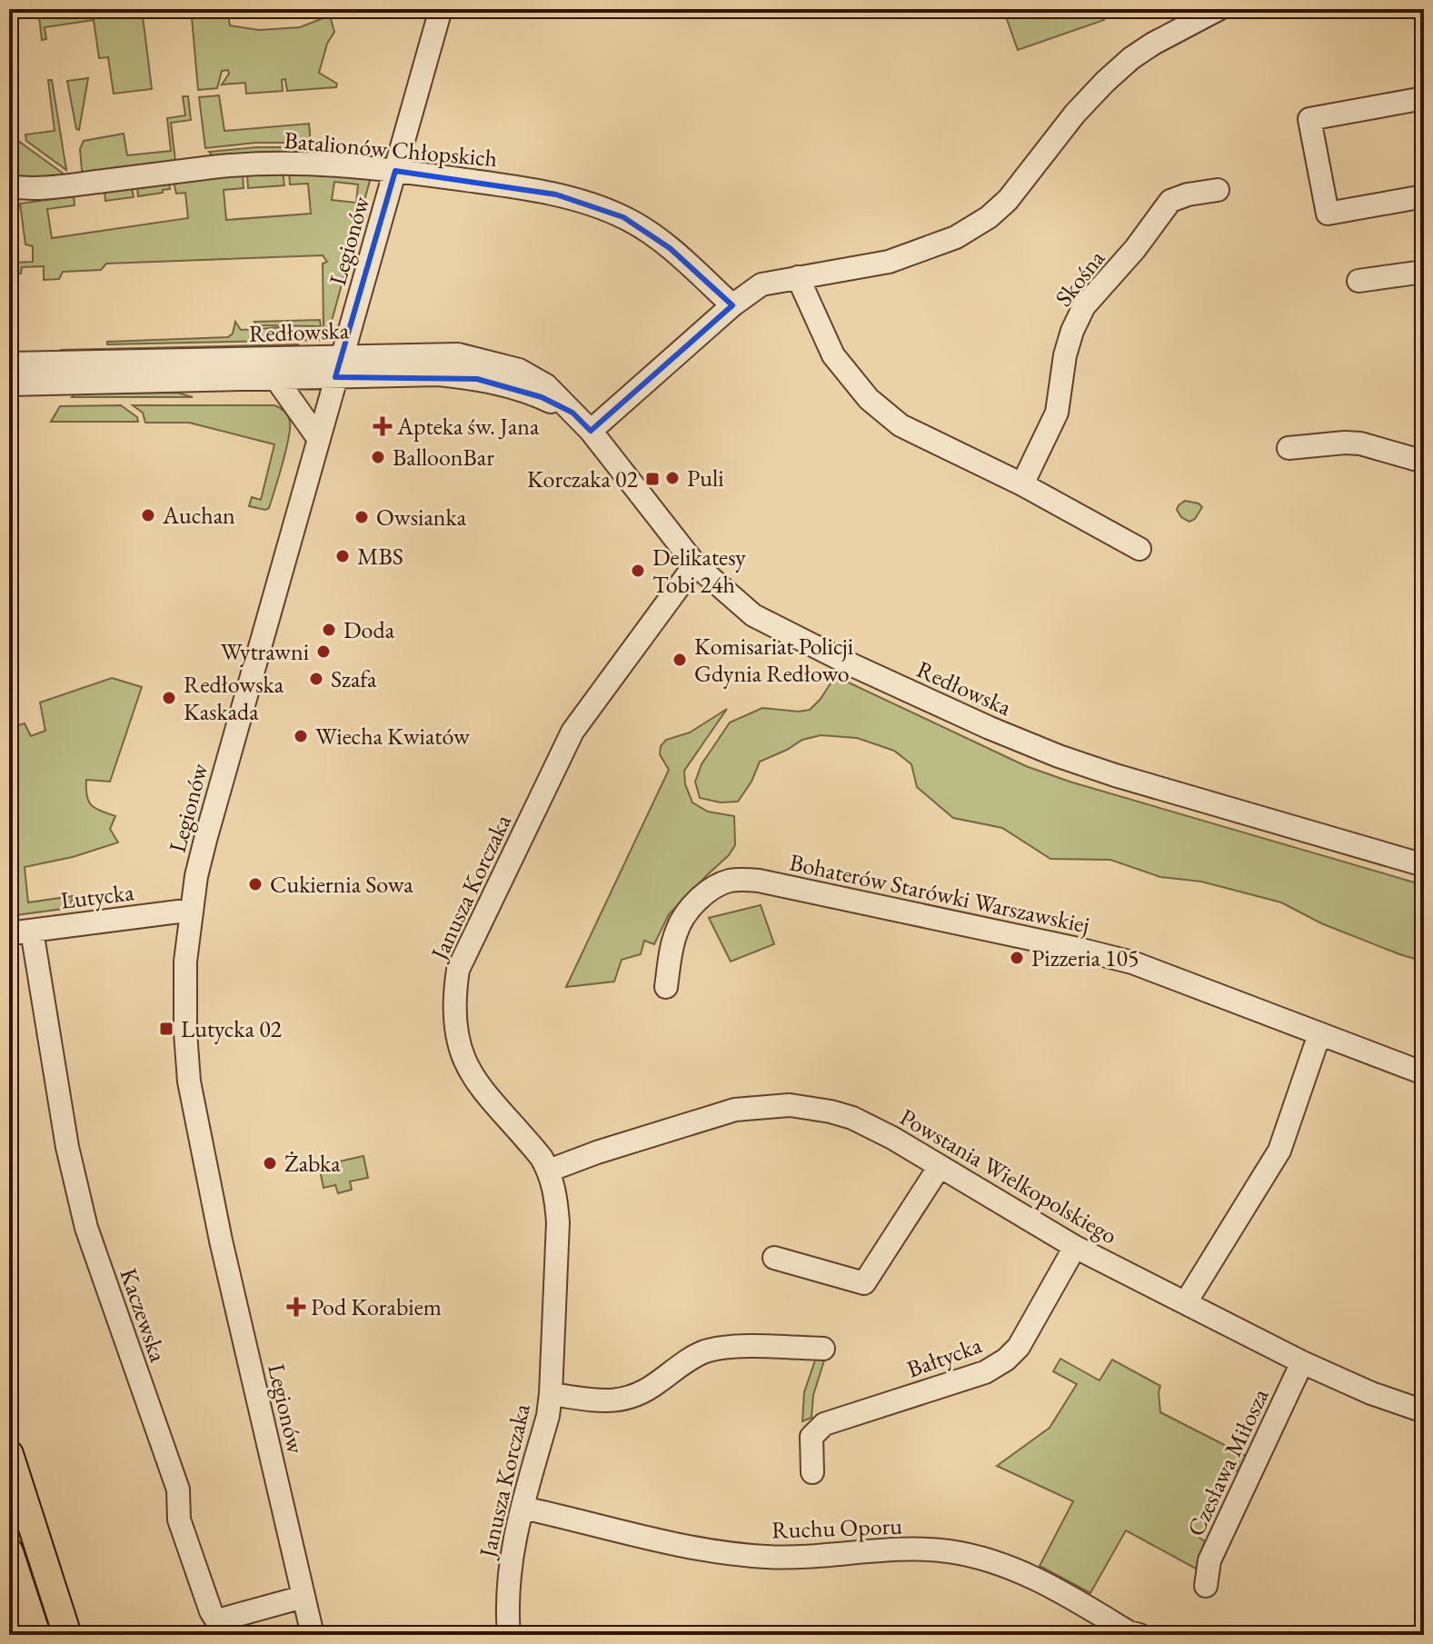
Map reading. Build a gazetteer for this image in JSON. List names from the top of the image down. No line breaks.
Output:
{"streets":{"street":["Batalionów Chłopskich","Legionów","Skośna","Redłowska","Janusza Korczaka","Bohaterów Starówki Warszawskiej","Lutycka","Powstania Wielkopolskiego","Kaczewska","Bałtycka","Czesława Miłosza","Ruchu Oporu"]},"crossings":[["Batalionów Chłopskich","Legionów"],["Legionów","Redłowska"],["Legionów","Lutycka"],["Legionów","Kaczewska"],["Redłowska","Janusza Korczaka"],["Janusza Korczaka","Powstania Wielkopolskiego"],["Janusza Korczaka","Ruchu Oporu"],["Lutycka","Kaczewska"],["Powstania Wielkopolskiego","Bałtycka"],["Powstania Wielkopolskiego","Czesława Miłosza"]],"places":{"health":["Apteka św. Jana","Pod Korabiem"],"other":["BalloonBar","Puli","Auchan","Owsianka","MBS","Delikatesy Tobi 24h","Doda","Wytrawni","Komisariat Policji Gdynia Redłowo","Szafa","Redłowska Kaskada","Wiecha Kwiatów","Cukiernia Sowa","Pizzeria 105","Żabka"],"transit":["Korczaka 02","Lutycka 02"]}}
